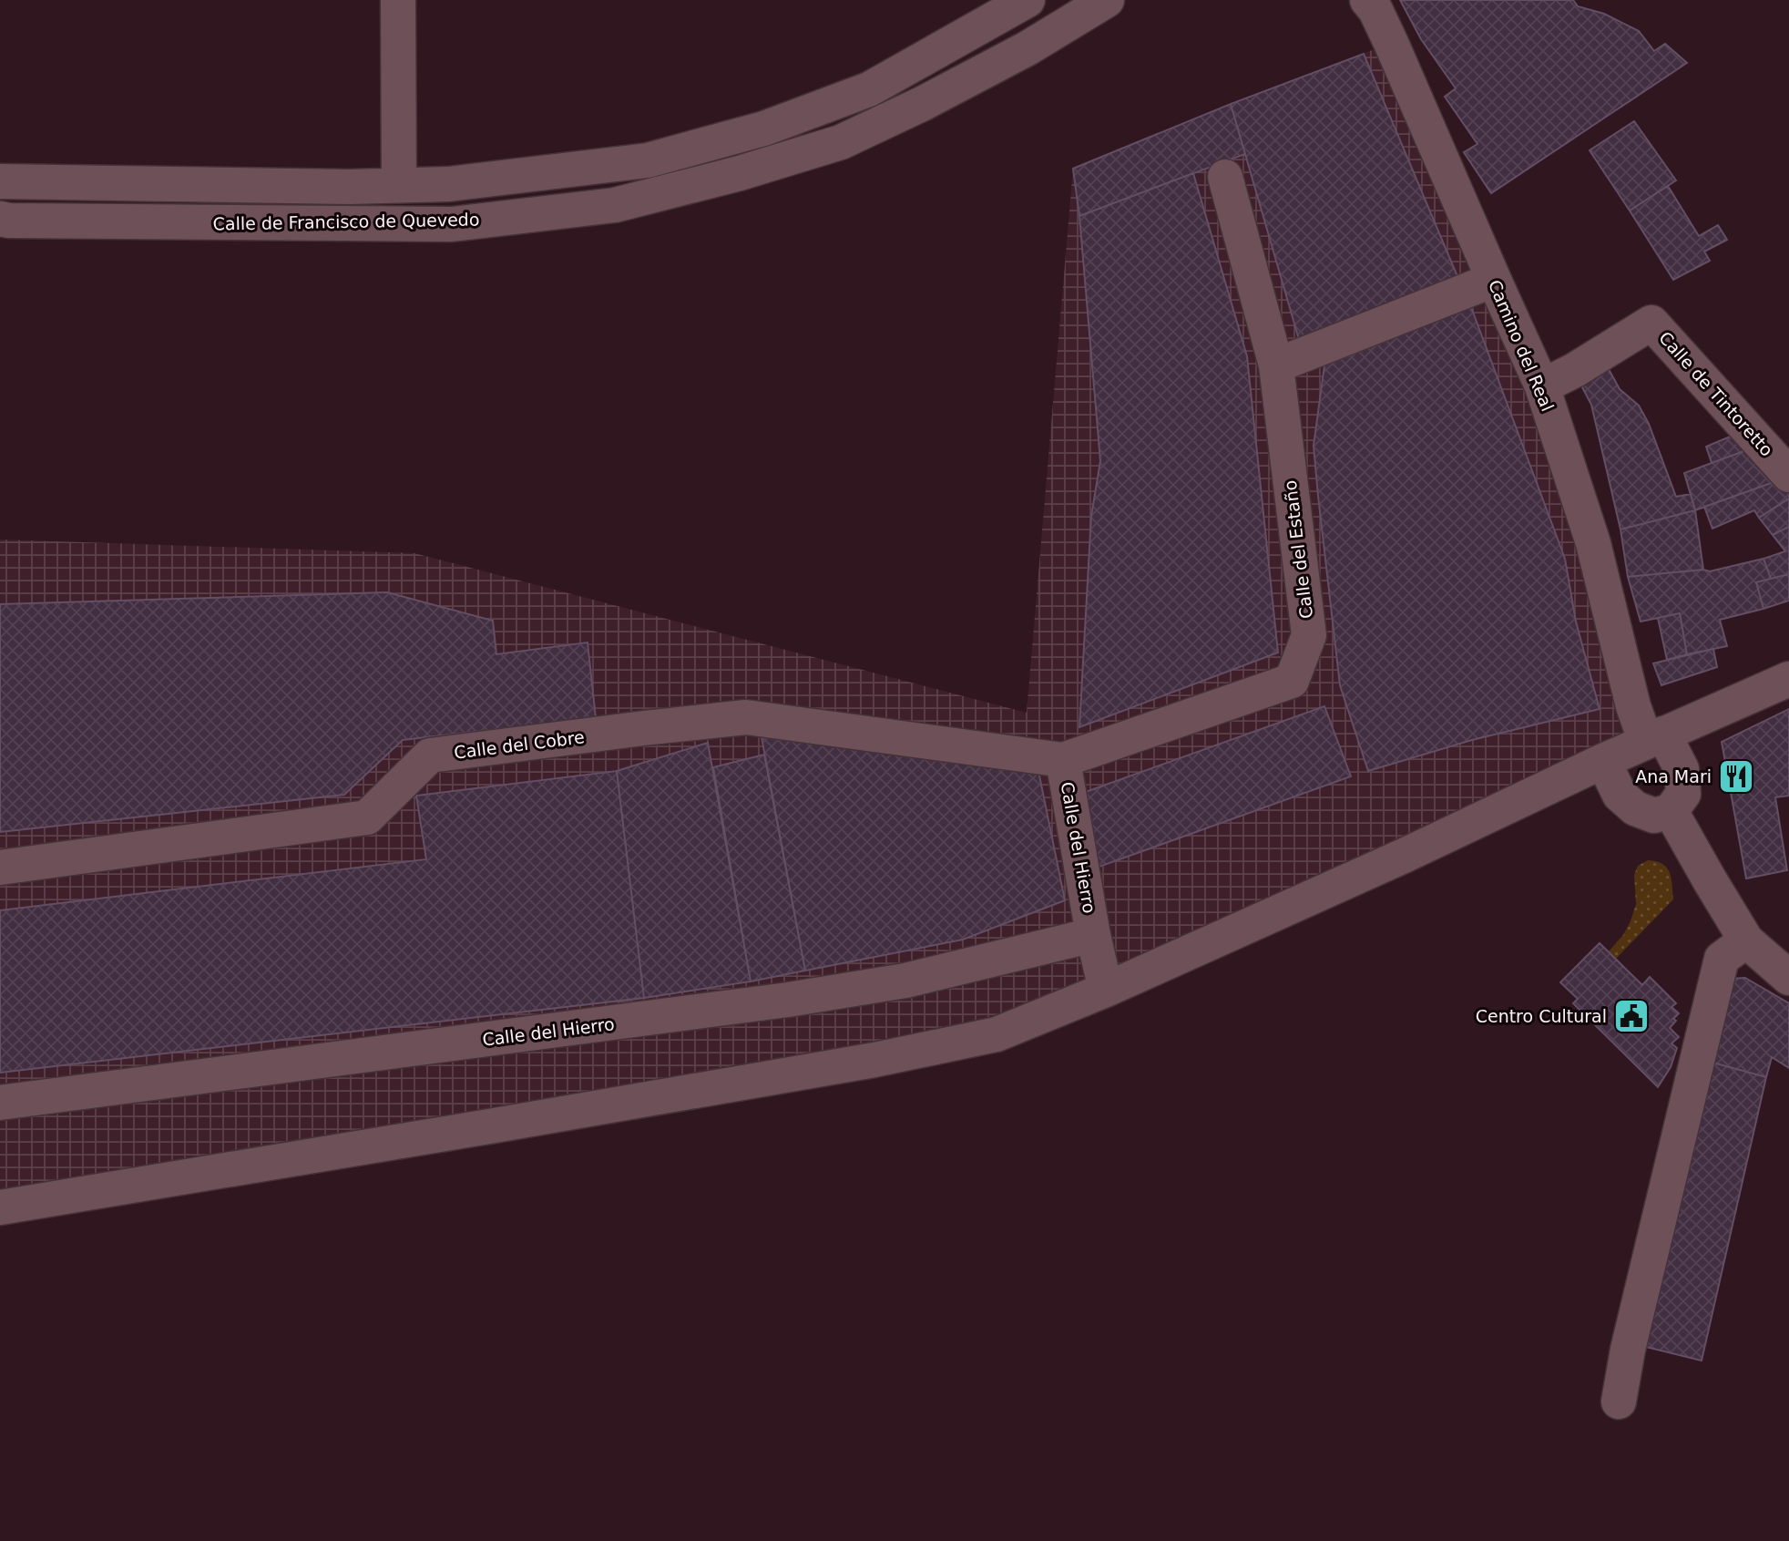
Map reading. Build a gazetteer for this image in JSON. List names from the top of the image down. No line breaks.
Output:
{"streets":{"street":["Calle de Francisco de Quevedo","Camino del Real","Calle de Tintoretto","Calle del Estaño","Calle del Cobre","Calle del Hierro"]},"crossings":[["Camino del Real","Calle de Tintoretto"],["Calle del Estaño","Calle del Cobre"],["Calle del Estaño","Calle del Hierro"],["Calle del Cobre","Calle del Hierro"]],"places":{"restaurant":["Ana Mari"],"public building":["Centro Cultural"]}}
